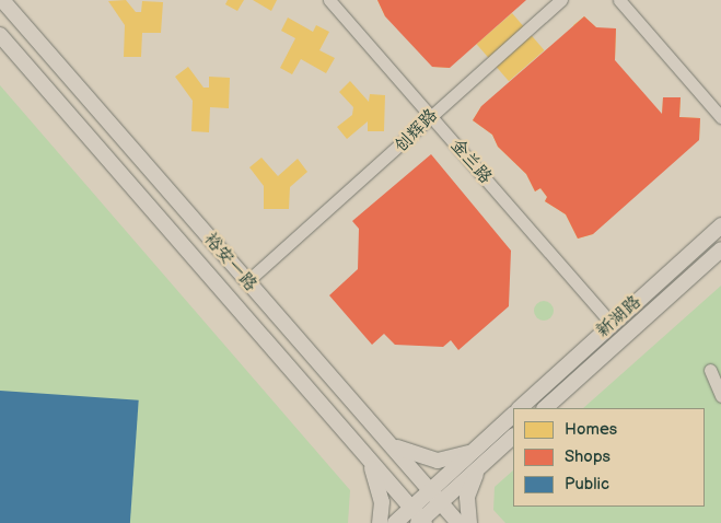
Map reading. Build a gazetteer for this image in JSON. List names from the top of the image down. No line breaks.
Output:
{"streets":{"main road":["裕安一路","新湖路"],"street":["创辉路","金兰路"]},"crossings":[["创辉路","金兰路"],["创辉路","裕安一路"],["金兰路","新湖路"]],"legend":["Homes","Shops","Public"]}
